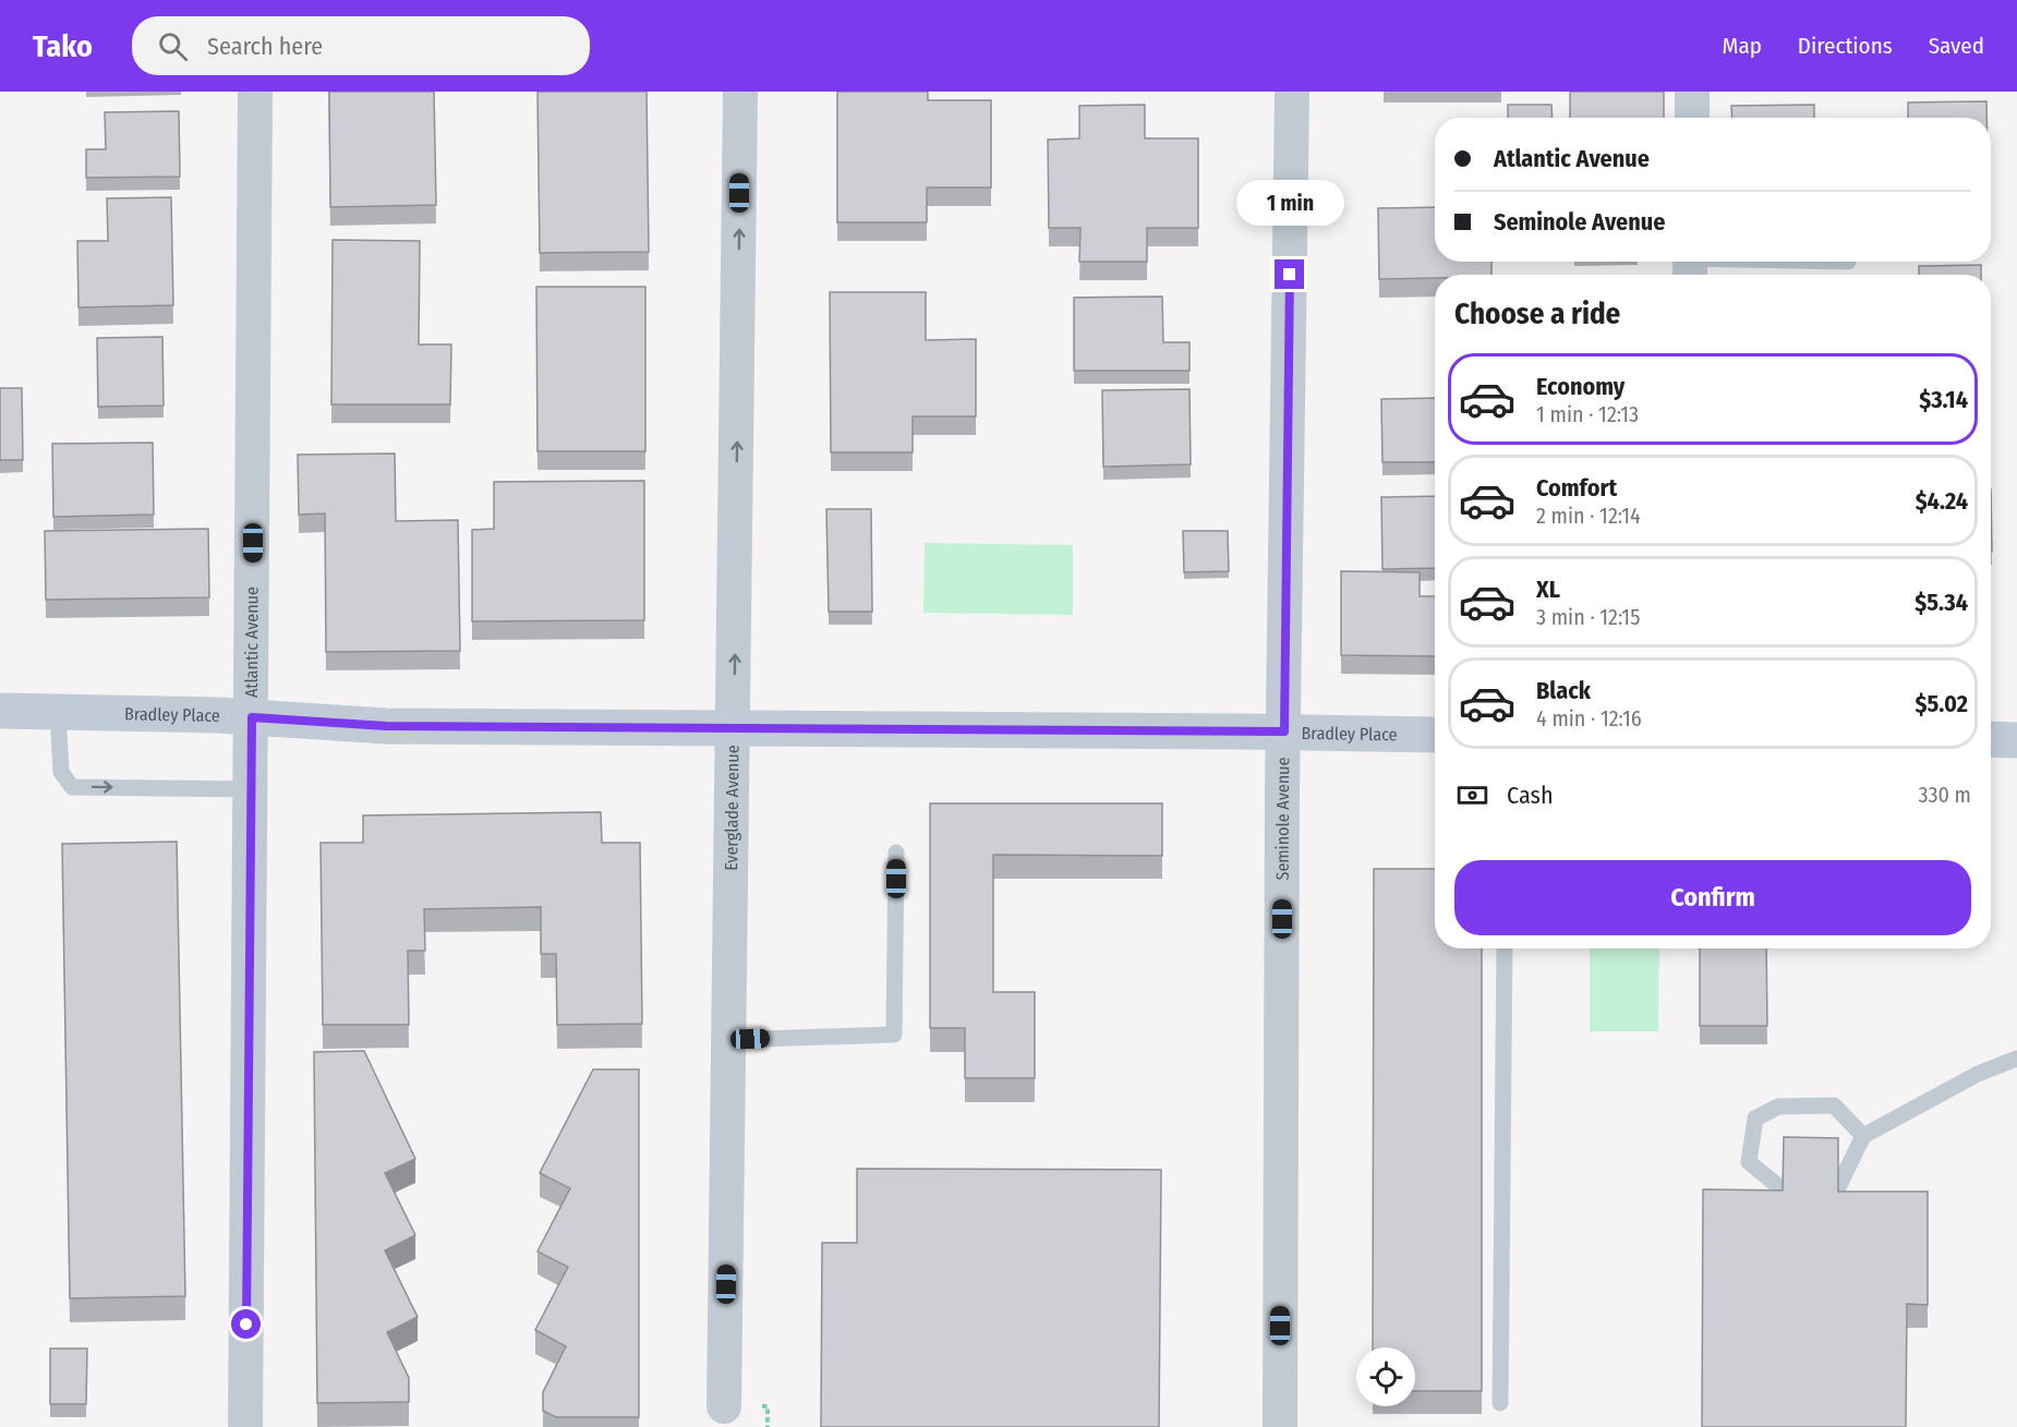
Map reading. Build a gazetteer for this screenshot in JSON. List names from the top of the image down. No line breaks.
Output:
{"streets":{"street":["Atlantic Avenue","Bradley Place","Everglade Avenue","Seminole Avenue"]},"crossings":[["Atlantic Avenue","Bradley Place"],["Bradley Place","Everglade Avenue"],["Bradley Place","Seminole Avenue"]],"one_way":["Everglade Avenue"],"page":{"header":"Tako","search":"Search here","nav":["Map","Directions","Saved"],"banner":["Atlantic Avenue","Seminole Avenue"],"bubble":"1 min","heading":"Choose a ride","list":[{"name":"Economy","note":"1 min · 12:13","value":"$3.14"},{"name":"Comfort","note":"2 min · 12:14","value":"$4.24"},{"name":"XL","note":"3 min · 12:15","value":"$5.34"},{"name":"Black","note":"4 min · 12:16","value":"$5.02"}],"pay":["Cash","330 m"],"buttons":"Confirm"}}
